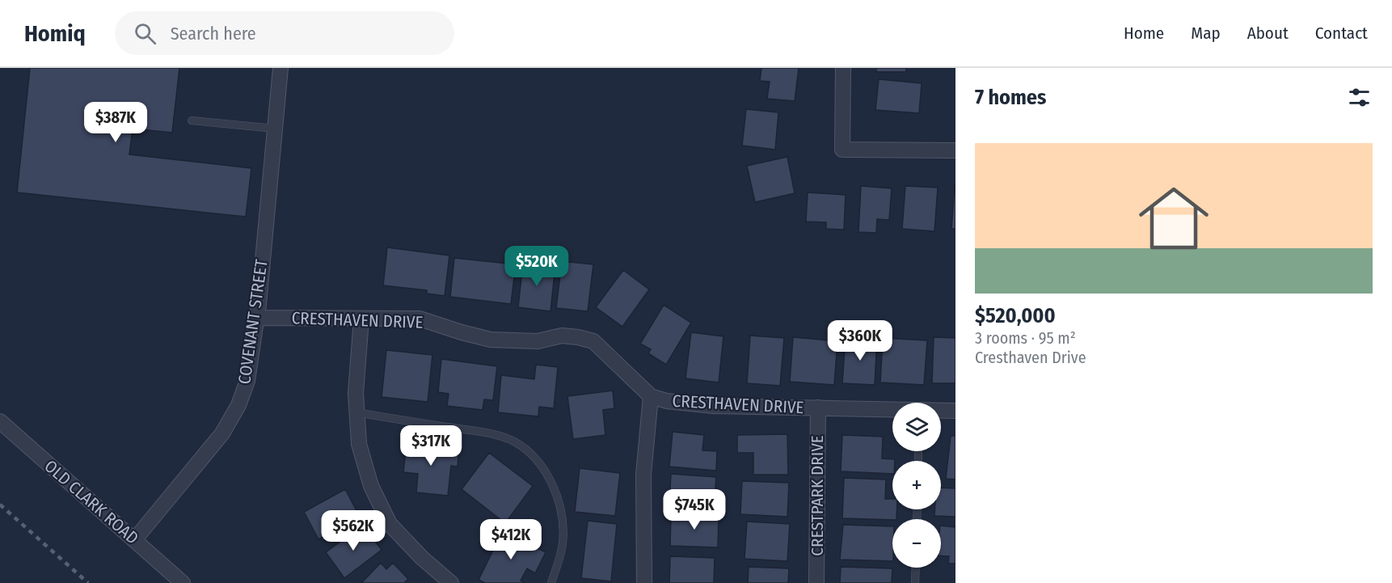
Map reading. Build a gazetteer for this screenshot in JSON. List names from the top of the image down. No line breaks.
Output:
{"streets":{"street":["CRESTHAVEN DRIVE","COVENANT STREET","CRESTPARK DRIVE","OLD CLARK ROAD"]},"crossings":[["CRESTHAVEN DRIVE","COVENANT STREET"],["CRESTHAVEN DRIVE","CRESTPARK DRIVE"],["COVENANT STREET","OLD CLARK ROAD"]],"page":{"header":"Homiq","search":"Search here","nav":["Home","Map","About","Contact"],"heading":"7 homes","price":["$387K","$520K","$360K","$317K","$745K","$562K","$412K"],"list":[{"name":"$520,000","note":"3 rooms · 95 m² · Cresthaven Drive"}],"map_buttons":["+","−"]}}
